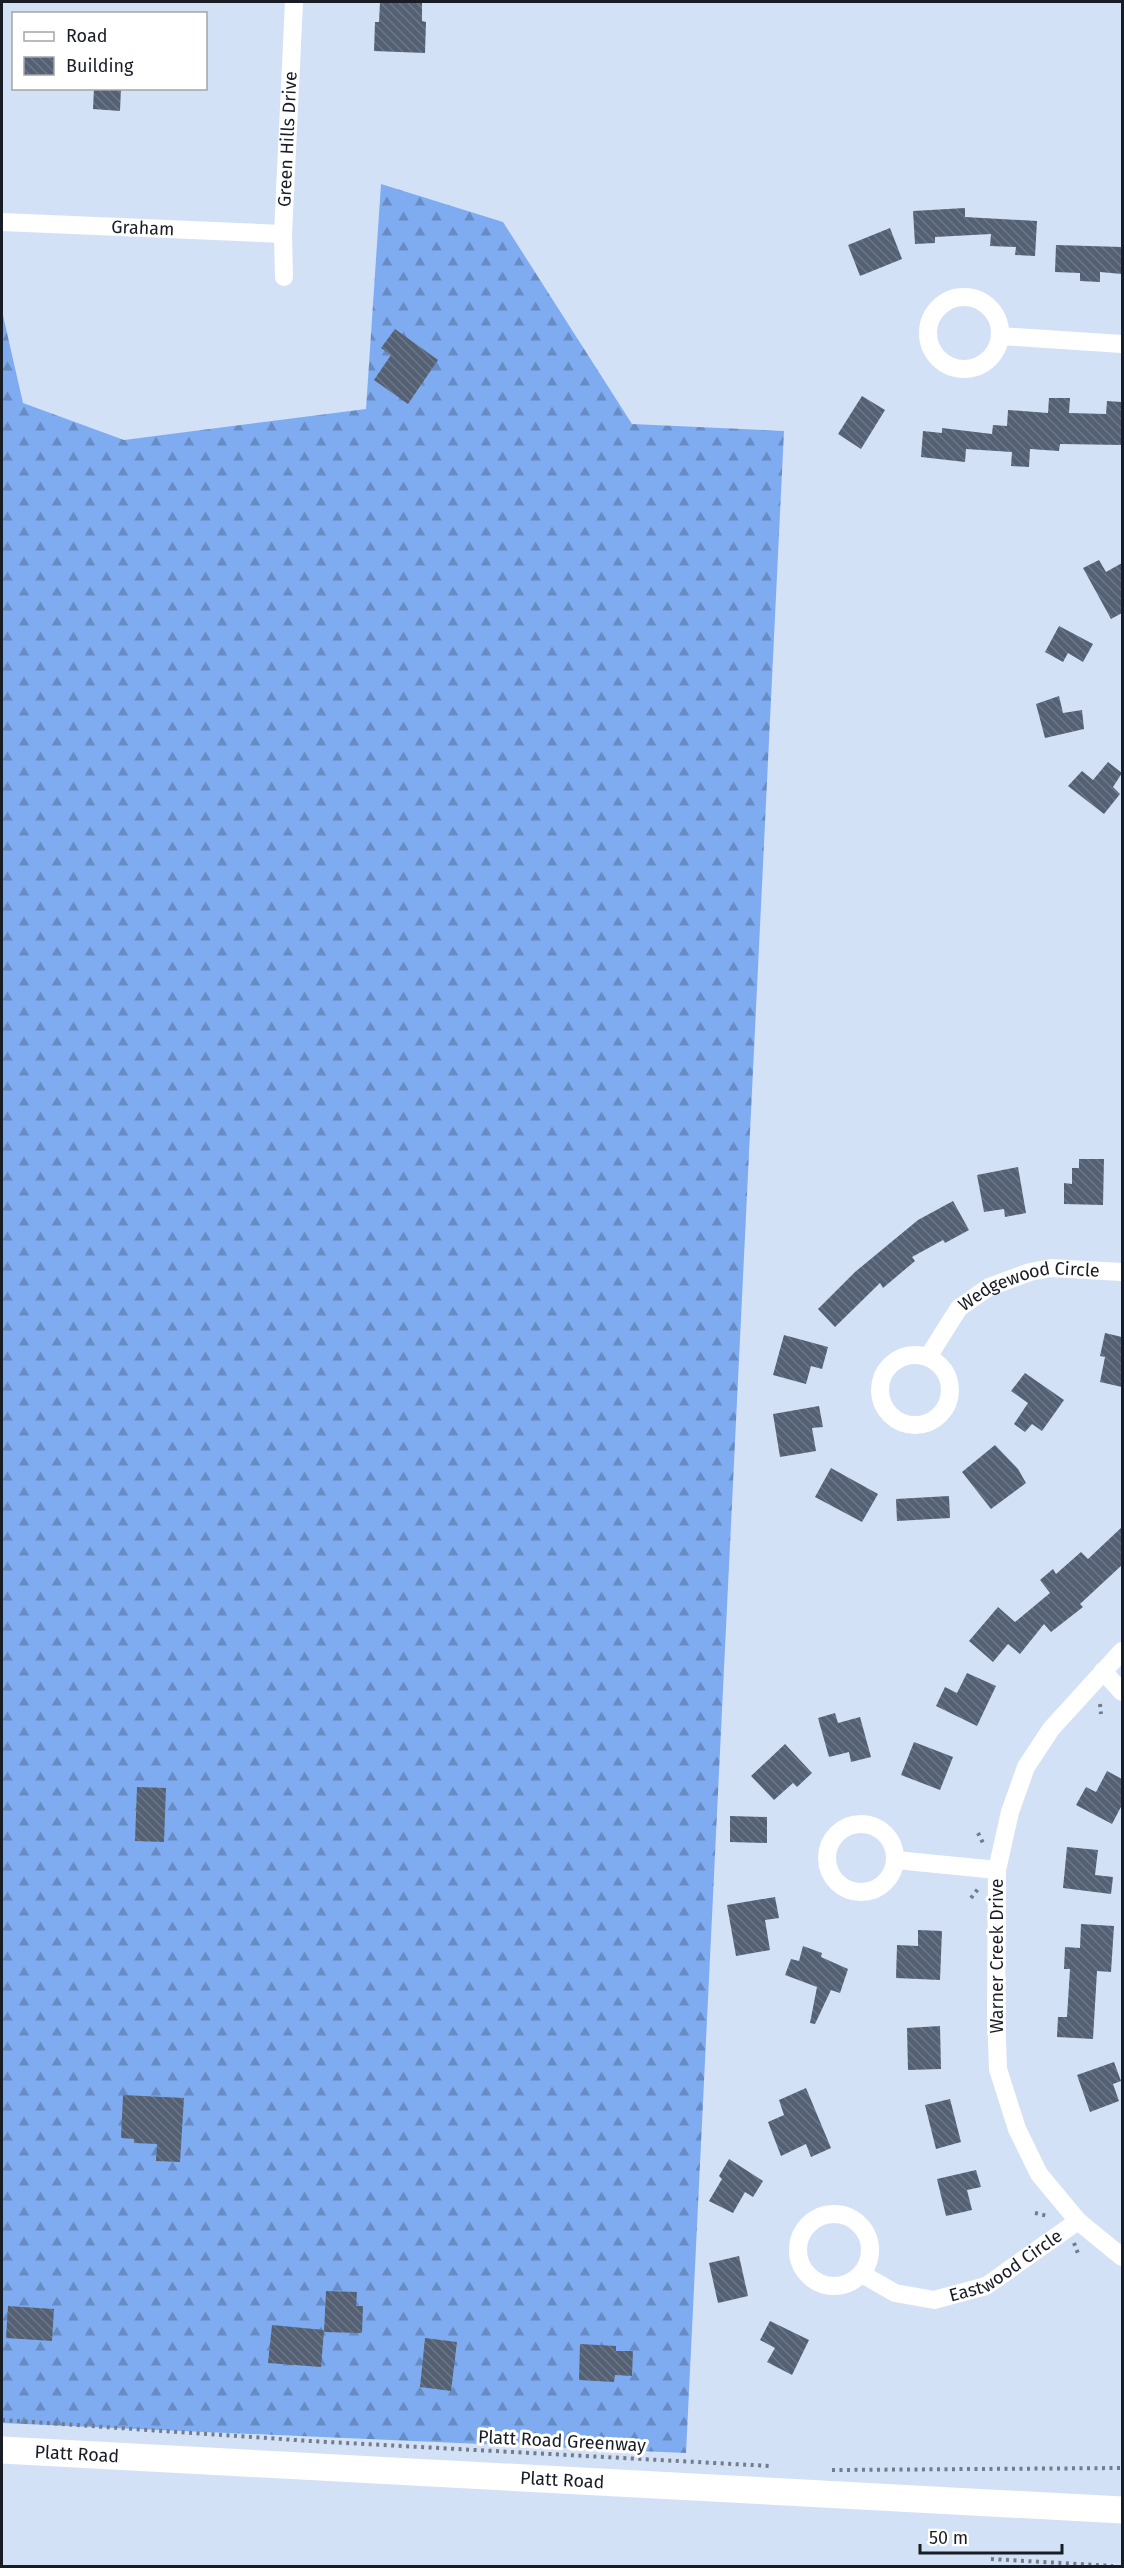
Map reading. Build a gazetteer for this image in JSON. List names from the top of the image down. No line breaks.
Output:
{"streets":{"main road":["Platt Road"],"street":["Green Hills Drive","Graham","Wedgewood Circle","Warner Creek Drive","Eastwood Circle"],"path":["Platt Road Greenway"]},"crossings":[["Green Hills Drive","Graham"],["Warner Creek Drive","Eastwood Circle"]],"legend":["Road","Building"],"scale_bar":"50 m"}
